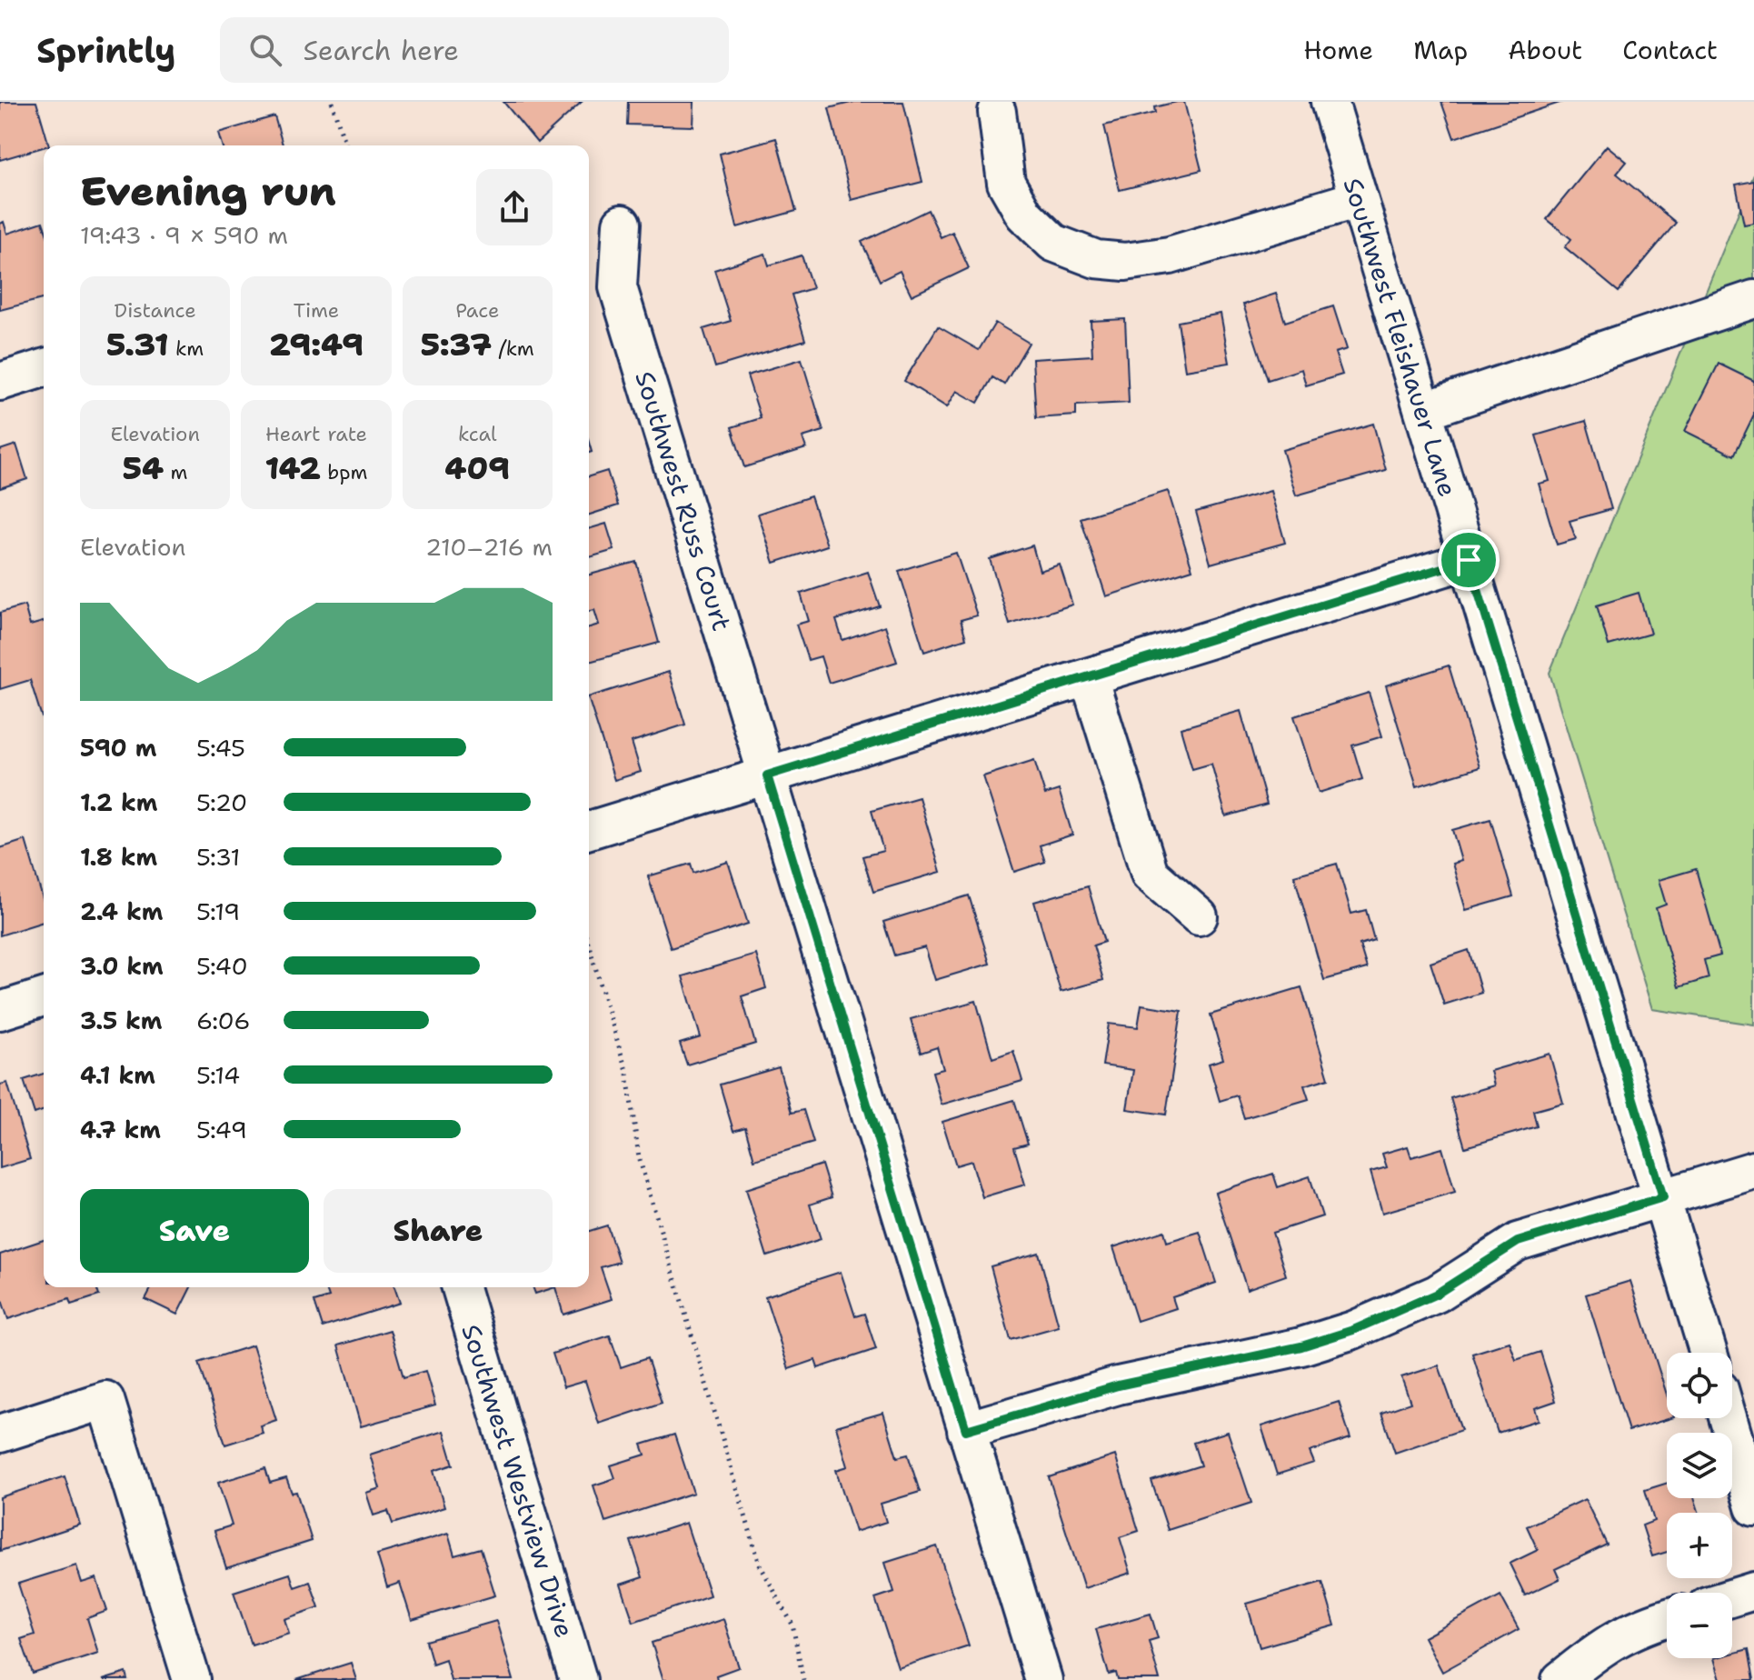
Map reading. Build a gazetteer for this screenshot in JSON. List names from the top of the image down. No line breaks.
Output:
{"streets":{"street":["Southwest Fleishauer Lane","Southwest Russ Court","Southwest Westview Drive"]},"page":{"header":"Sprintly","search":"Search here","nav":["Home","Map","About","Contact"],"heading":["Evening run","19:43 · 9 × 590 m"],"stats":[["Distance","5.31 km"],["Time","29:49"],["Pace","5:37 /km"],["Elevation","54 m"],["Heart rate","142 bpm"],["kcal","409"]],"chart":["Elevation","210–216 m"],"list":[{"name":"590 m","note":"5:45"},{"name":"1.2 km","note":"5:20"},{"name":"1.8 km","note":"5:31"},{"name":"2.4 km","note":"5:19"},{"name":"3.0 km","note":"5:40"},{"name":"3.5 km","note":"6:06"},{"name":"4.1 km","note":"5:14"},{"name":"4.7 km","note":"5:49"}],"buttons":["Save","Share"],"map_buttons":["+","−"]}}
